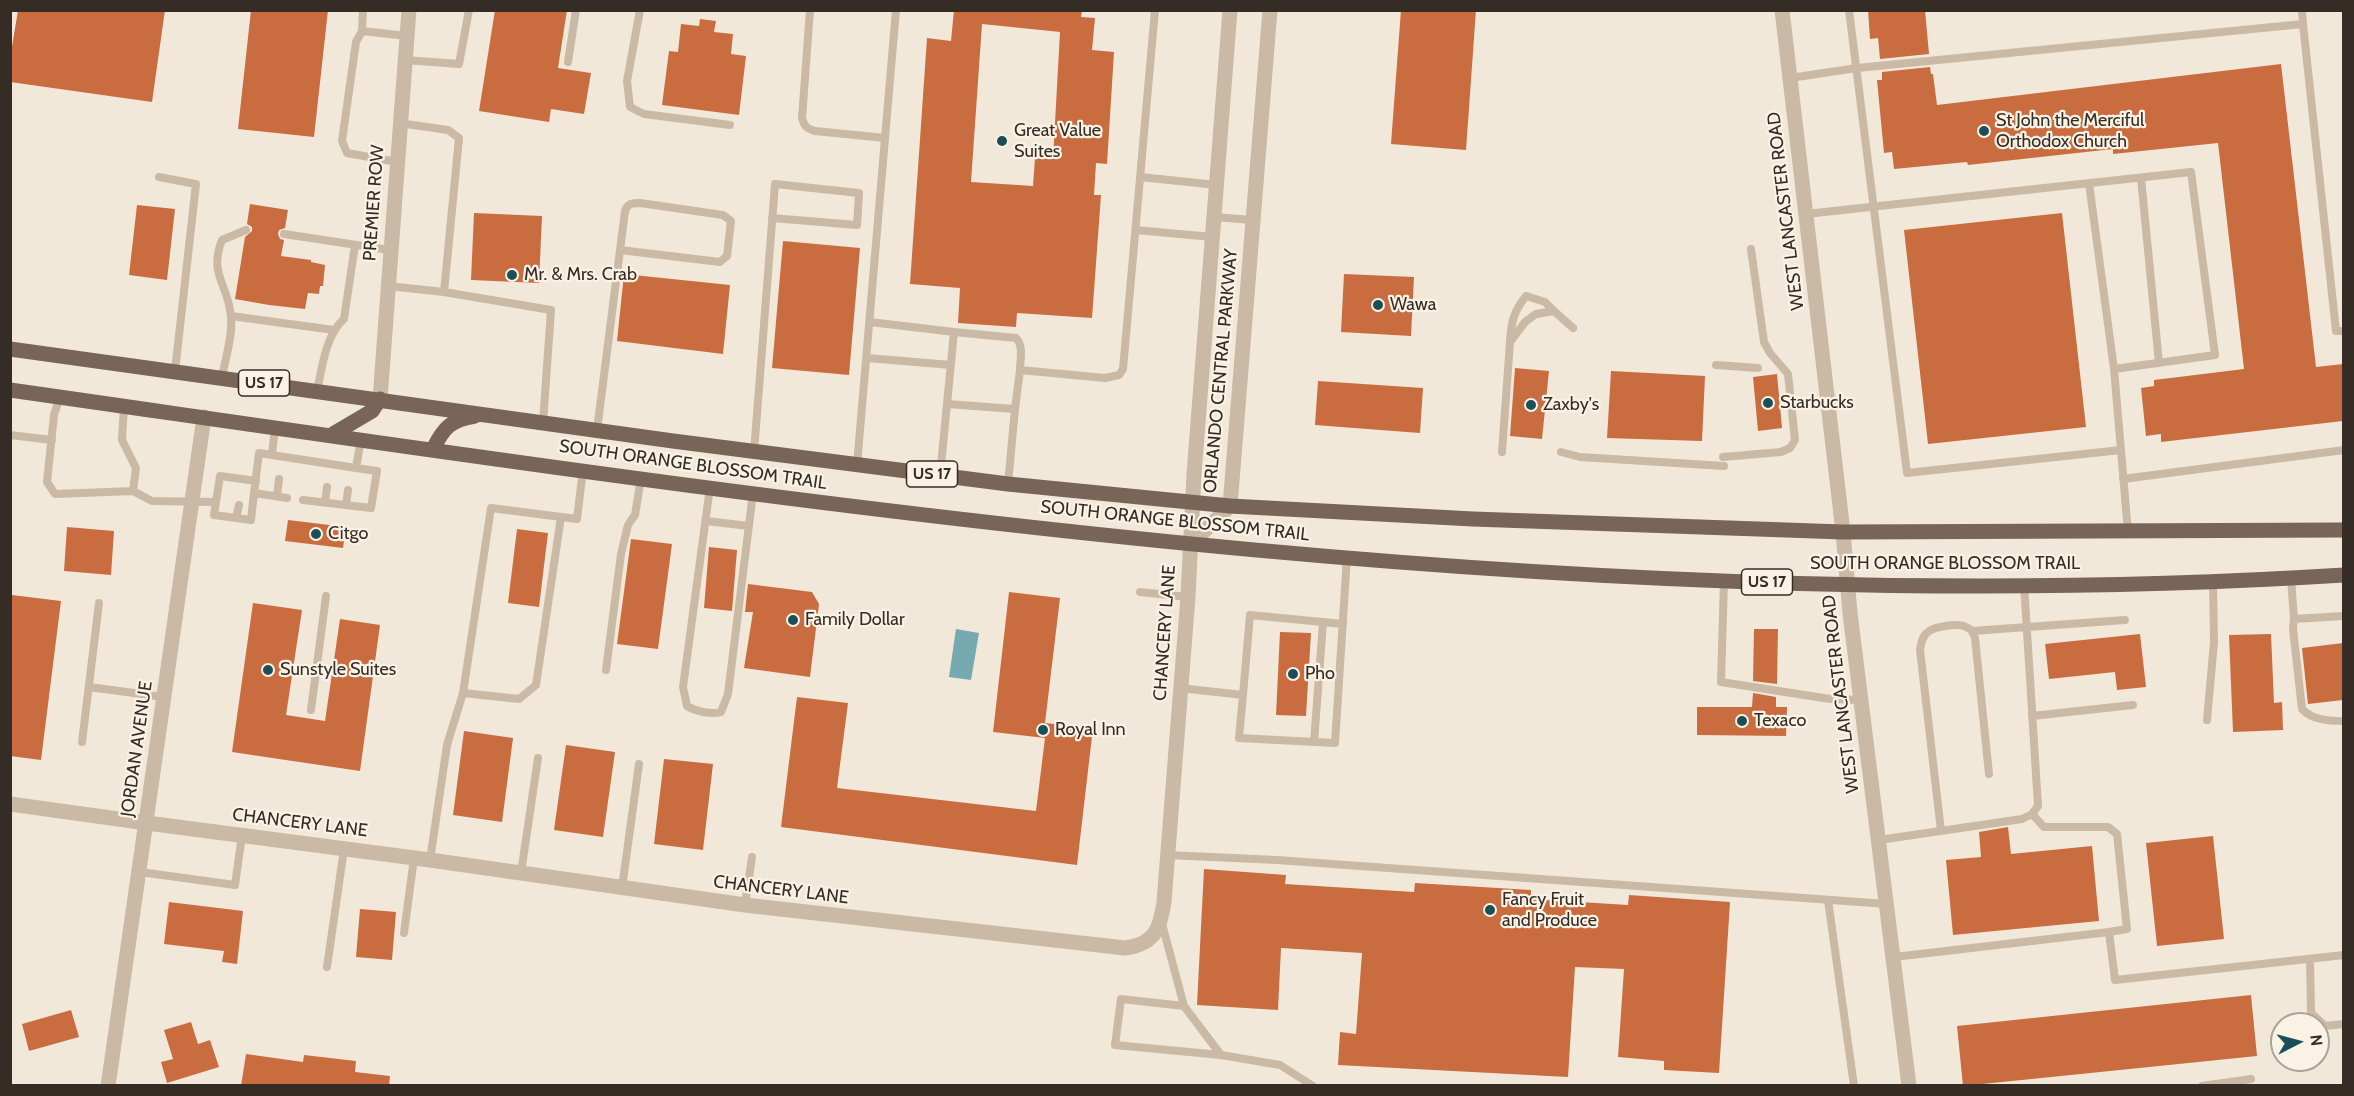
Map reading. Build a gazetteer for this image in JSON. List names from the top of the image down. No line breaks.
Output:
{"streets":{"main road":["US 17","SOUTH ORANGE BLOSSOM TRAIL"],"street":["PREMIER ROW","WEST LANCASTER ROAD","ORLANDO CENTRAL PARKWAY","CHANCERY LANE","JORDAN AVENUE"]},"crossings":[["PREMIER ROW","SOUTH ORANGE BLOSSOM TRAIL"],["WEST LANCASTER ROAD","SOUTH ORANGE BLOSSOM TRAIL"],["ORLANDO CENTRAL PARKWAY","SOUTH ORANGE BLOSSOM TRAIL"],["ORLANDO CENTRAL PARKWAY","CHANCERY LANE"],["SOUTH ORANGE BLOSSOM TRAIL","CHANCERY LANE"],["SOUTH ORANGE BLOSSOM TRAIL","JORDAN AVENUE"],["CHANCERY LANE","JORDAN AVENUE"]],"places":["St John the Merciful Orthodox Church","Great Value Suites","Mr. & Mrs. Crab","Wawa","Starbucks","Zaxby's","Citgo","Family Dollar","Sunstyle Suites","Pho","Texaco","Royal Inn","Fancy Fruit and Produce"],"north":"right"}
